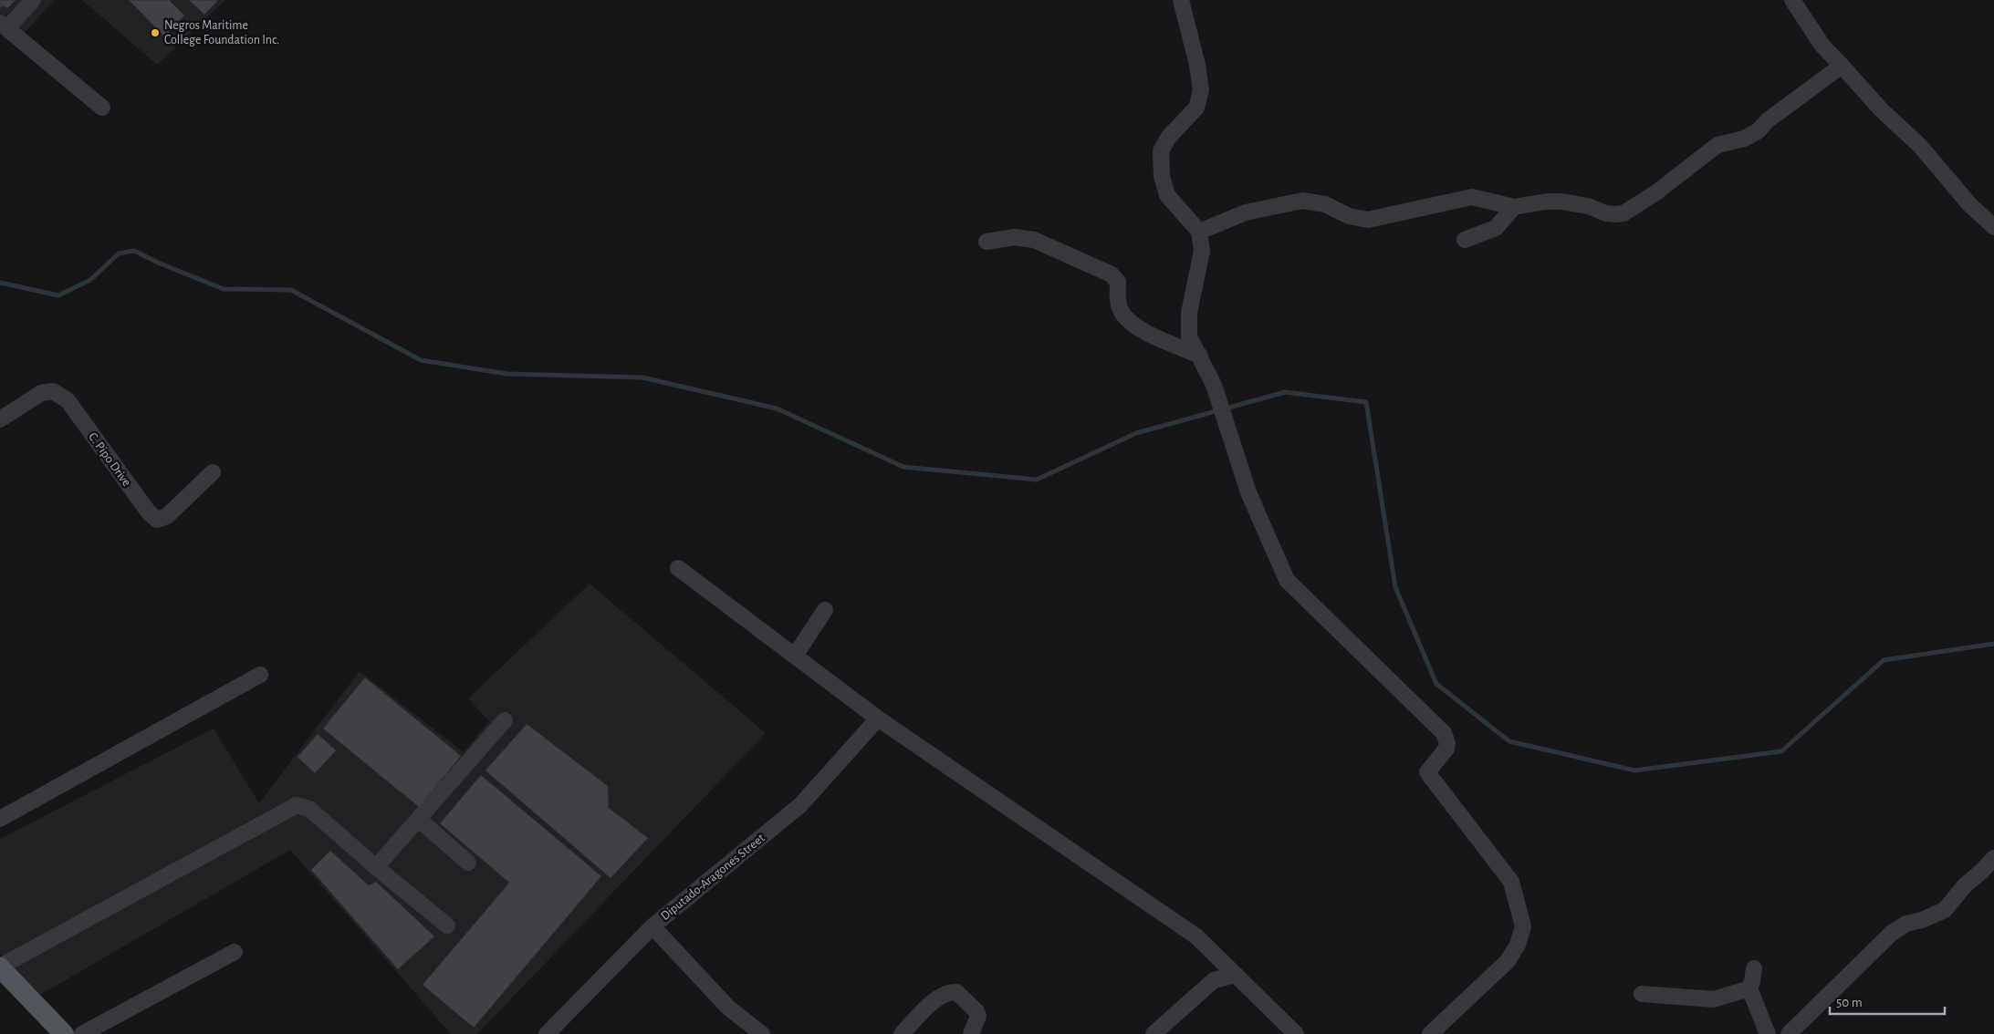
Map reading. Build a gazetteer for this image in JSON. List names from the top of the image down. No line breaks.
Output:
{"streets":{"street":["C. Pipo Drive","Diputado-Aragones Street"]},"places":["Negros Maritime College Foundation Inc."],"scale_bar":"50 m"}
